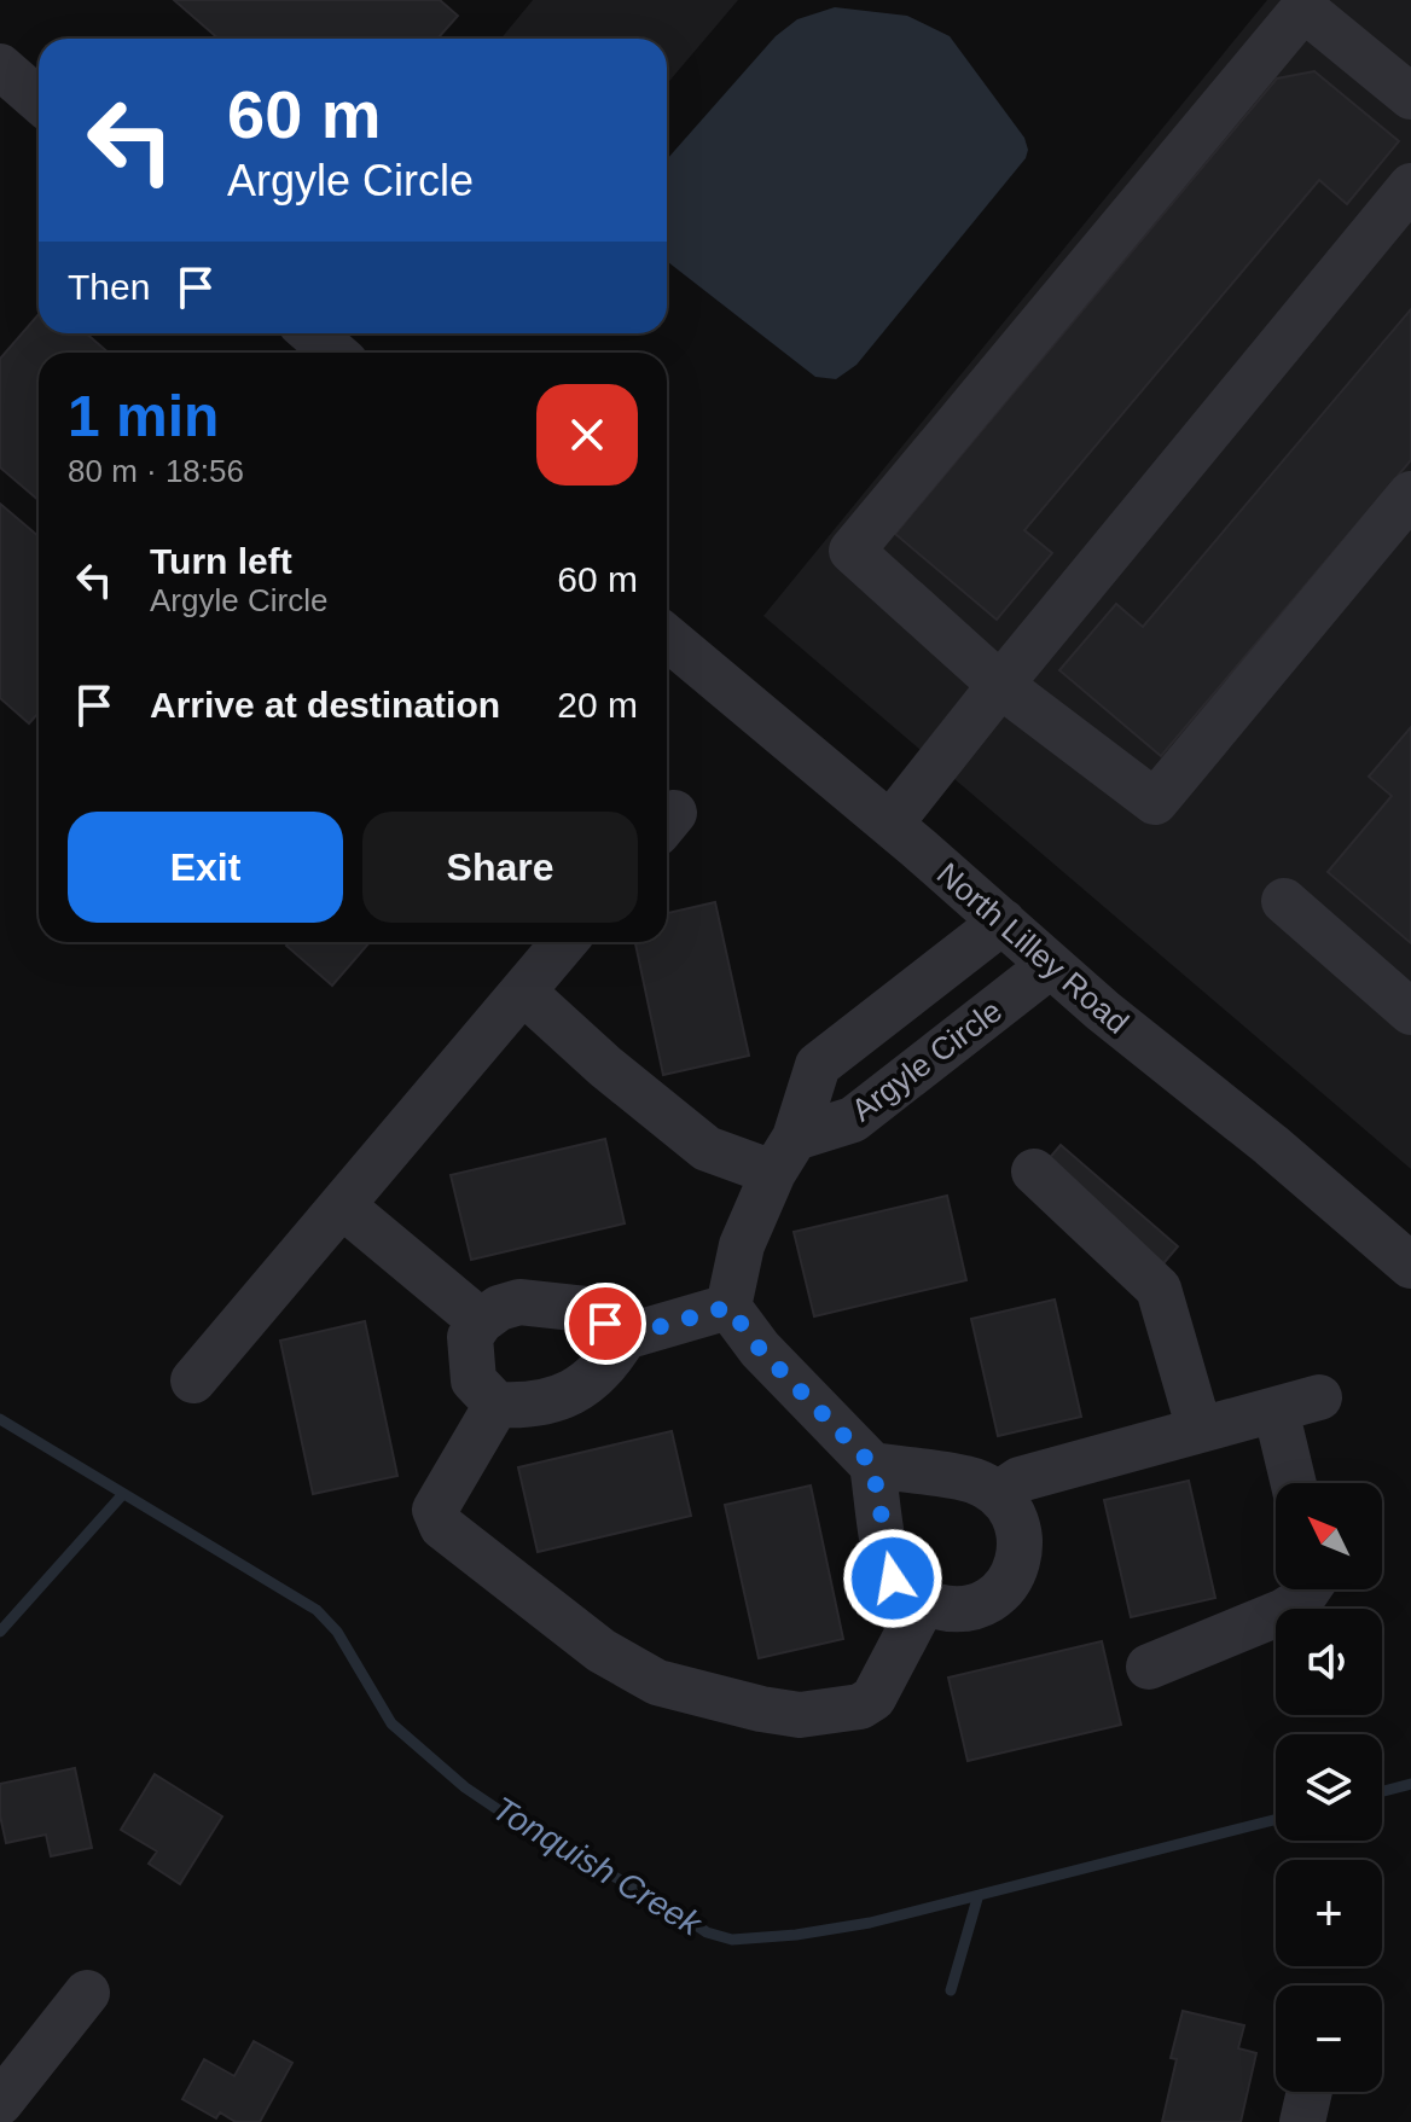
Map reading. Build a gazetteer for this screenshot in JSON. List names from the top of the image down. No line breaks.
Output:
{"streets":{"street":["North Lilley Road","Argyle Circle"]},"crossings":[["North Lilley Road","Argyle Circle"]],"water":["Tonquish Creek"],"north":"top left","page":{"turn":["60 m","Argyle Circle"],"then":"Then","heading":["1 min","80 m · 18:56"],"list":[{"name":"Turn left","note":"Argyle Circle","value":"60 m"},{"name":"Arrive at destination","value":"20 m"}],"buttons":["Exit","Share"],"map_buttons":["+","−"]}}
